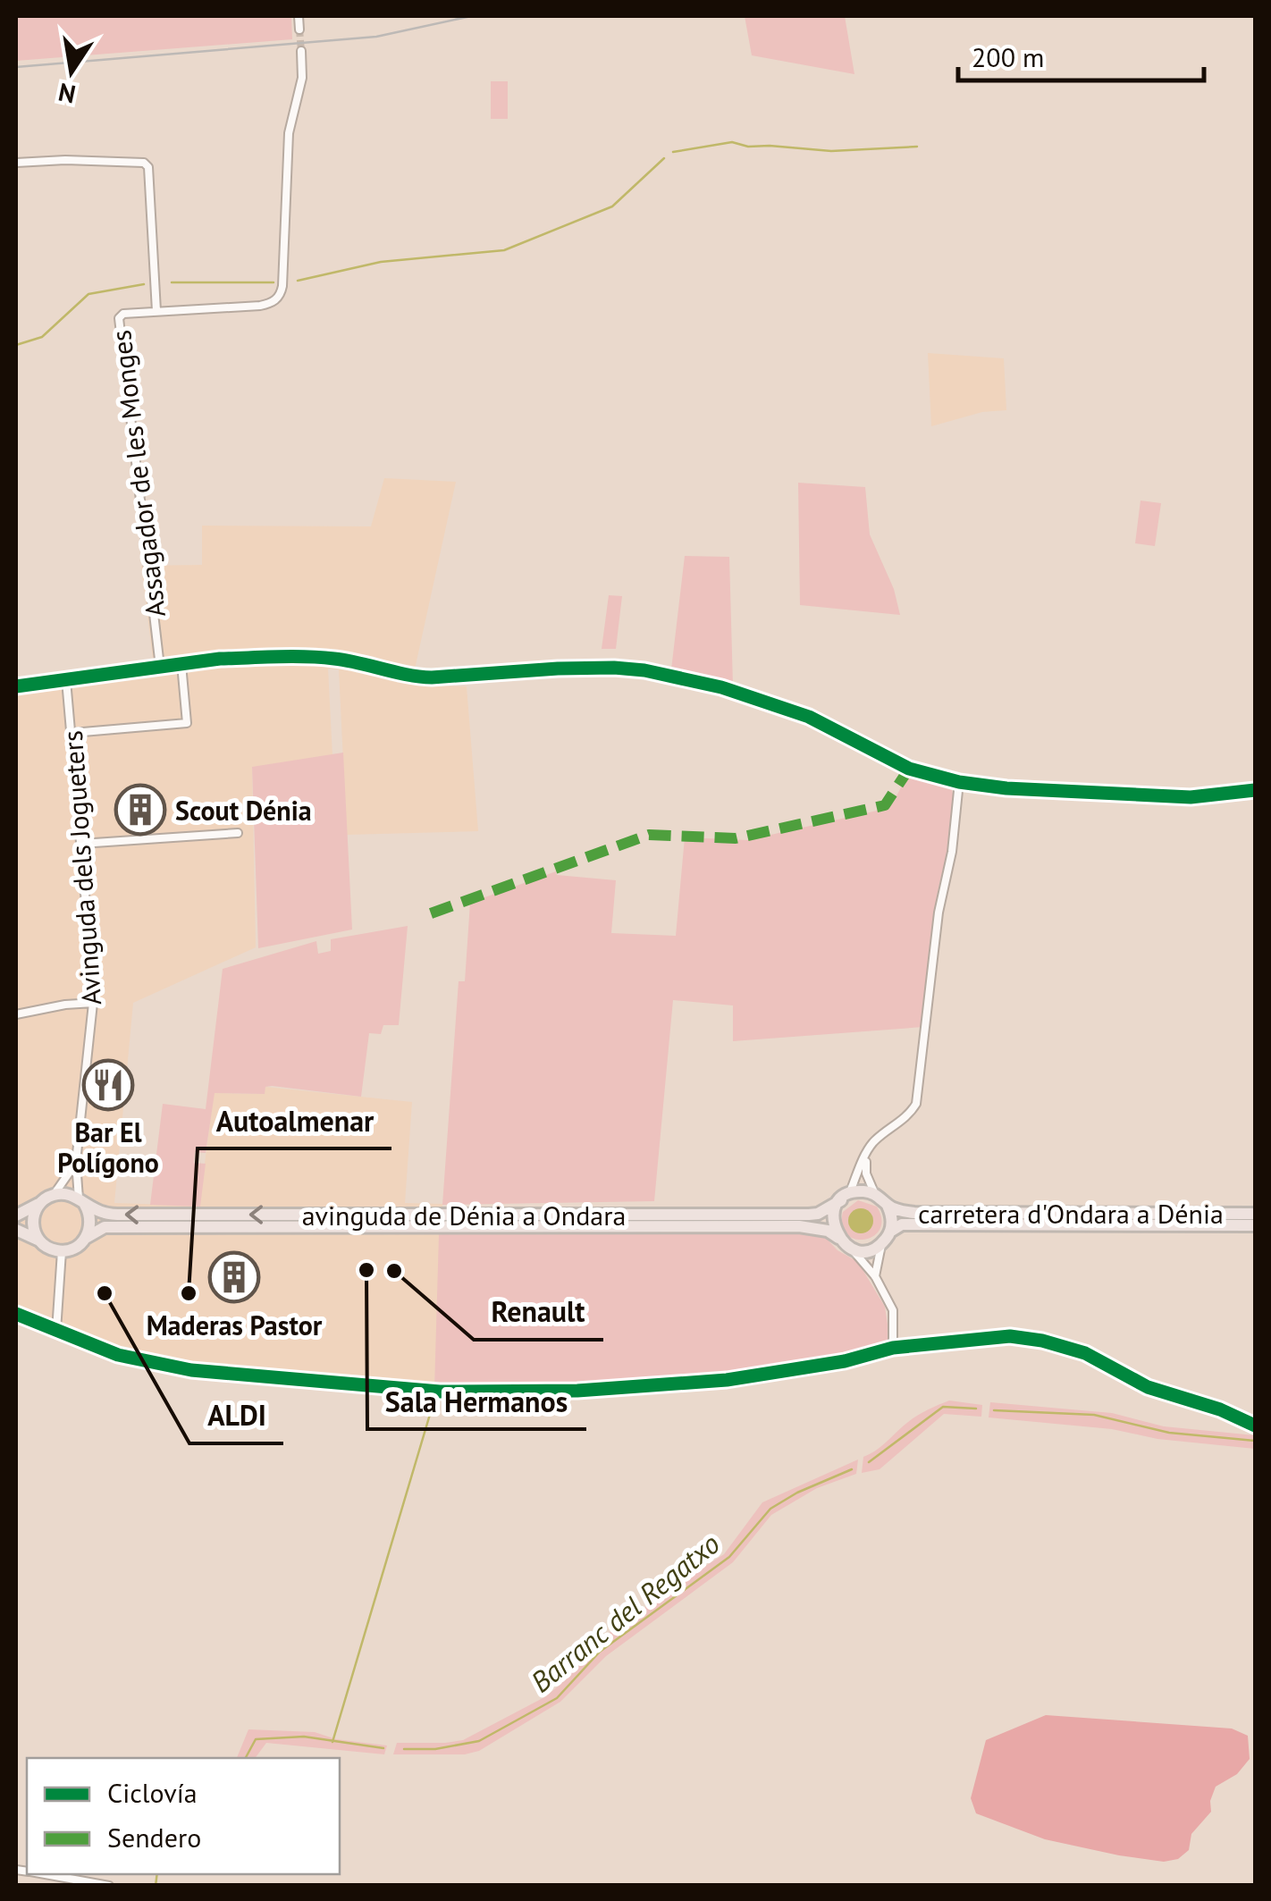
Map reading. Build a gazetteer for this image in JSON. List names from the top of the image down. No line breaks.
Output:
{"streets":{"main road":["carretera d'Ondara a Dénia","avinguda de Dénia a Ondara"],"street":["Assagador de les Monges","Avinguda dels Jogueters"]},"crossings":[["Avinguda dels Jogueters","avinguda de Dénia a Ondara"],["carretera d'Ondara a Dénia","avinguda de Dénia a Ondara"]],"water":["Barranc del Regatxo"],"places":{"building":["Scout Dénia","Maderas Pastor"],"restaurant":["Bar El Polígono"],"other":["Sala Hermanos","Renault","ALDI","Autoalmenar"]},"legend":["Ciclovía","Sendero"],"scale_bar":"200 m","north":"bottom"}
